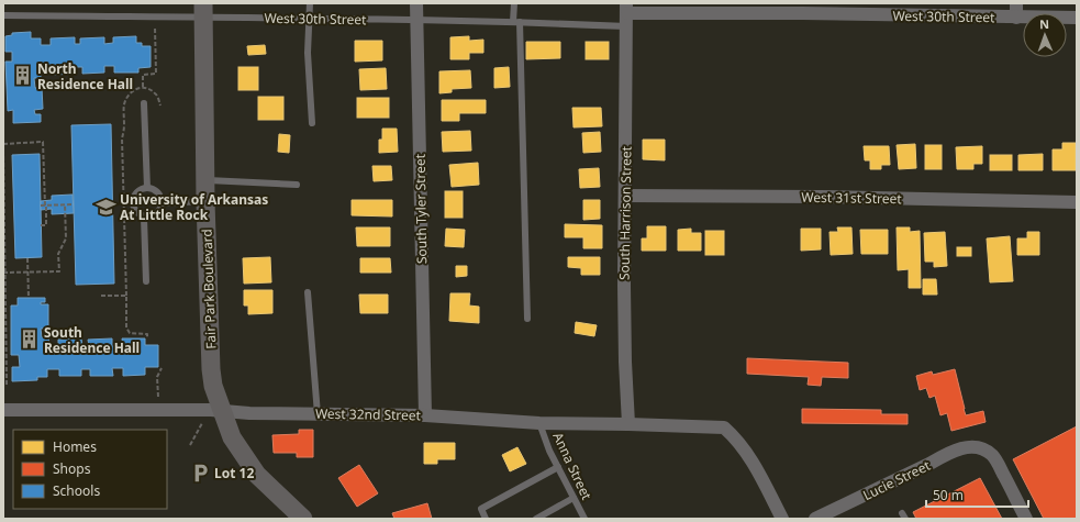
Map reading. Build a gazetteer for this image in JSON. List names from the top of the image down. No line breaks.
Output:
{"streets":{"street":["West 30th Street","West 31st Street","South Tyler Street","South Harrison Street","Fair Park Boulevard","West 32nd Street","Lucie Street"],"lane":["Anna Street"]},"crossings":[["West 30th Street","South Tyler Street"],["West 30th Street","South Harrison Street"],["West 30th Street","Fair Park Boulevard"],["West 31st Street","South Harrison Street"],["South Tyler Street","West 32nd Street"],["South Harrison Street","West 32nd Street"],["Fair Park Boulevard","West 32nd Street"],["West 32nd Street","Anna Street"]],"places":{"building":["North Residence Hall","South Residence Hall"],"school or university":["University of Arkansas At Little Rock"],"parking":["Lot 12"]},"legend":["Homes","Shops","Schools"],"scale_bar":"50 m","north":"top"}
